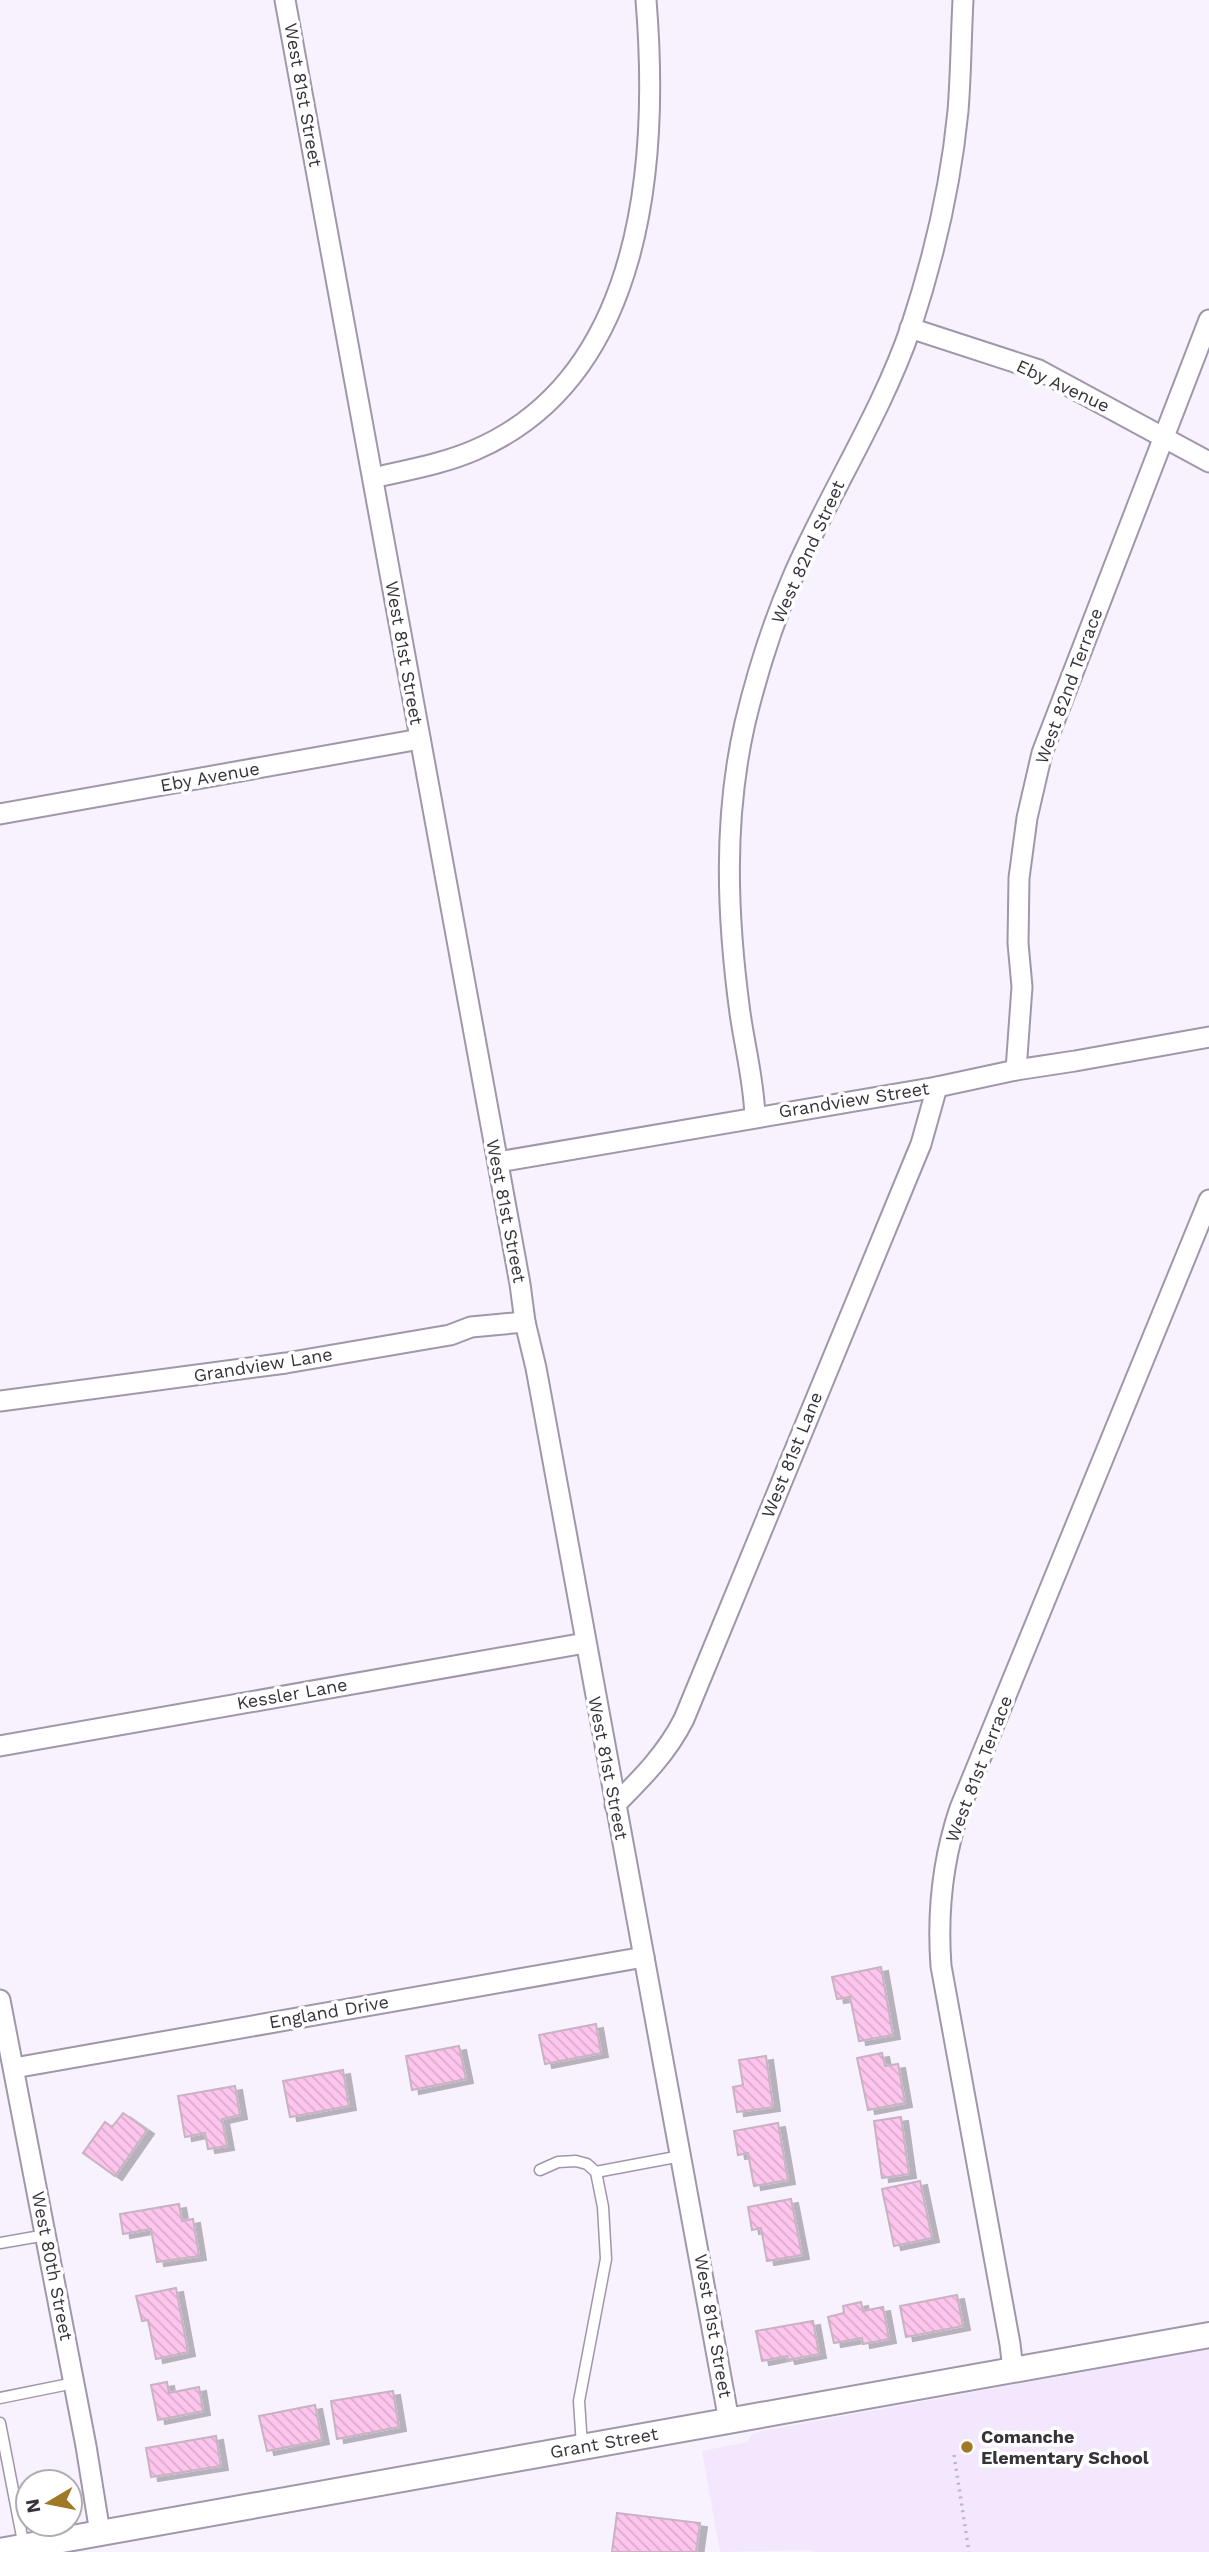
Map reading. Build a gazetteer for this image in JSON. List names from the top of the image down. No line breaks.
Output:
{"streets":{"street":["West 81st Street","Eby Avenue","West 82nd Street","West 82nd Terrace","Grandview Street","Grandview Lane","West 81st Lane","Kessler Lane","West 81st Terrace","England Drive","West 80th Street","Grant Street"]},"crossings":[["West 81st Street","Eby Avenue"],["West 81st Street","Grandview Street"],["West 81st Street","Grandview Lane"],["West 81st Street","West 81st Lane"],["West 81st Street","Kessler Lane"],["West 81st Street","England Drive"],["West 81st Street","Grant Street"],["Eby Avenue","West 82nd Street"],["Eby Avenue","West 82nd Terrace"],["West 82nd Street","Grandview Street"],["West 82nd Terrace","Grandview Street"],["Grandview Street","West 81st Lane"],["West 81st Terrace","Grant Street"],["England Drive","West 80th Street"],["West 80th Street","Grant Street"]],"places":["Comanche Elementary School"],"north":"left"}
